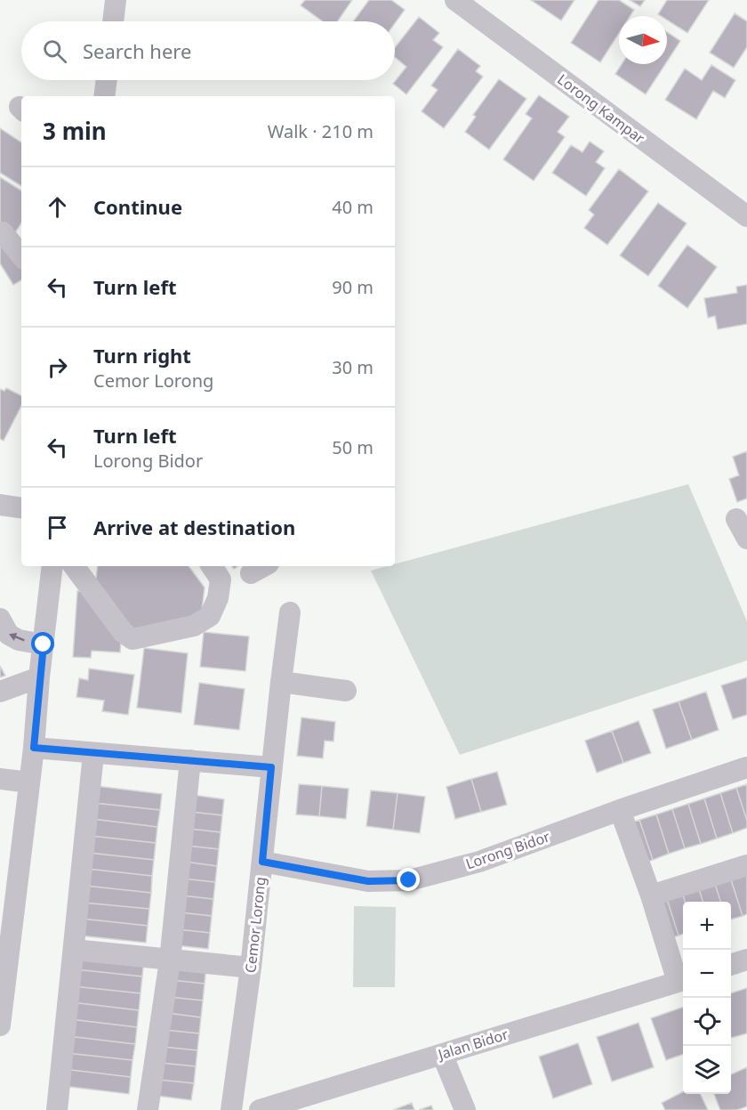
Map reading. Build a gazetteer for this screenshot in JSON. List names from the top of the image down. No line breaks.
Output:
{"streets":{"street":["Lorong Kampar","Lorong Bidor","Cemor Lorong","Jalan Bidor"]},"crossings":[["Lorong Bidor","Cemor Lorong"]],"north":"right","page":{"search":"Search here","heading":["3 min","Walk · 210 m"],"list":[["Continue","40 m"],["Turn left","90 m"],["Turn right","Cemor Lorong","30 m"],["Turn left","Lorong Bidor","50 m"],"Arrive at destination"],"map_buttons":["+","−"]}}
